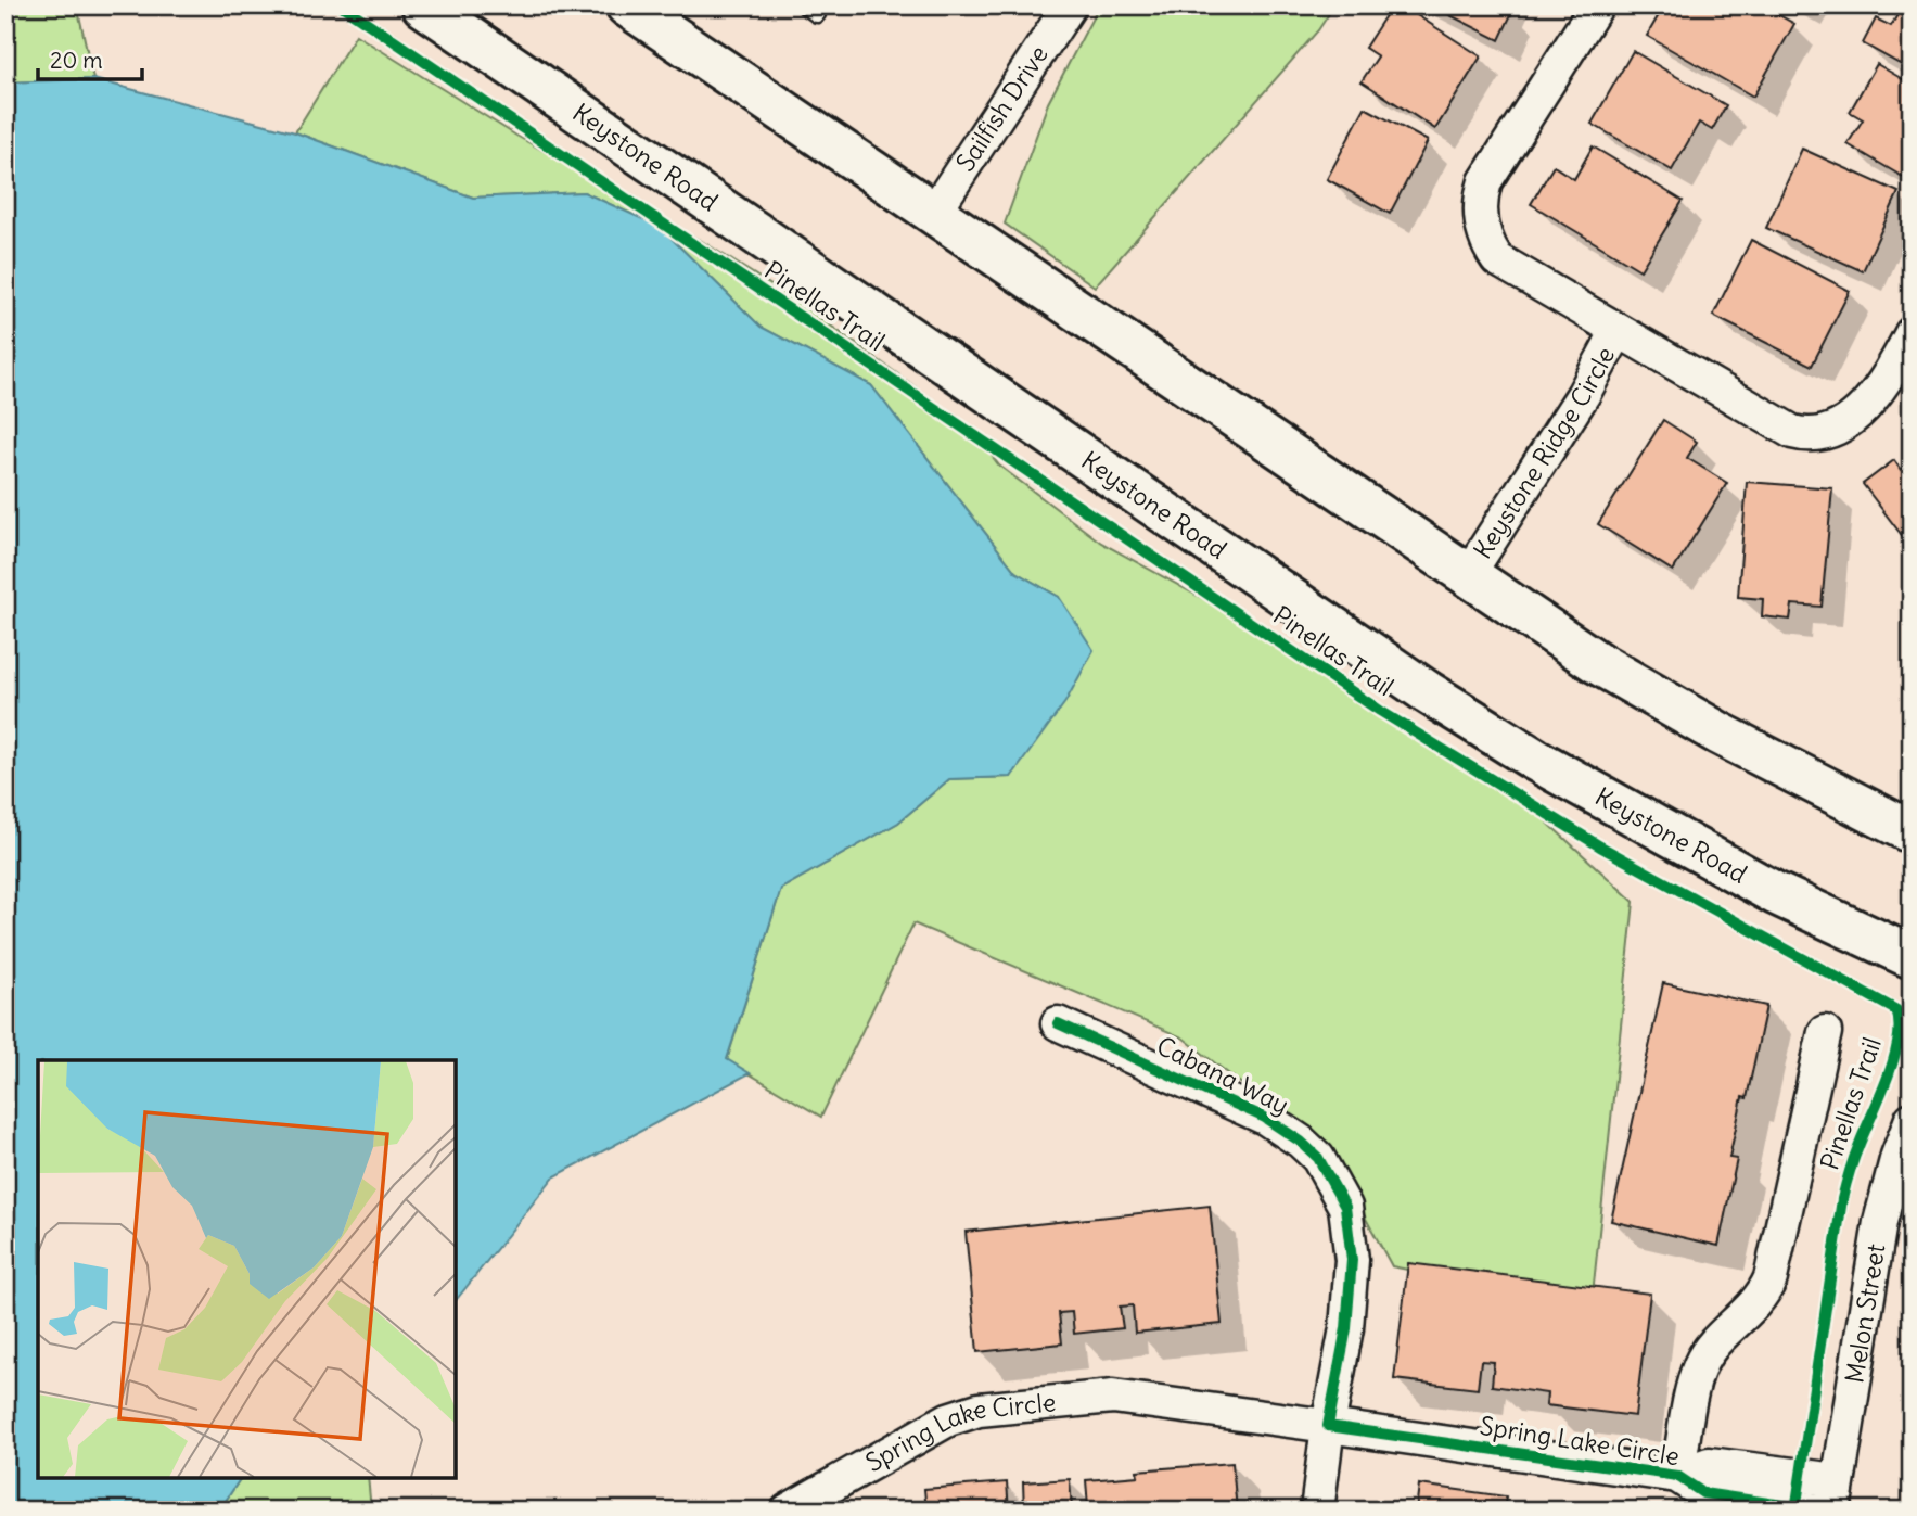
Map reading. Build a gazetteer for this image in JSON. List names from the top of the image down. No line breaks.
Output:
{"streets":{"main road":["Keystone Road"],"street":["Sailfish Drive","Keystone Ridge Circle","Cabana Way","Melon Street","Spring Lake Circle"],"cycle path":["Pinellas Trail"]},"crossings":[["Cabana Way","Spring Lake Circle"],["Melon Street","Spring Lake Circle"]],"scale_bar":"20 m"}
